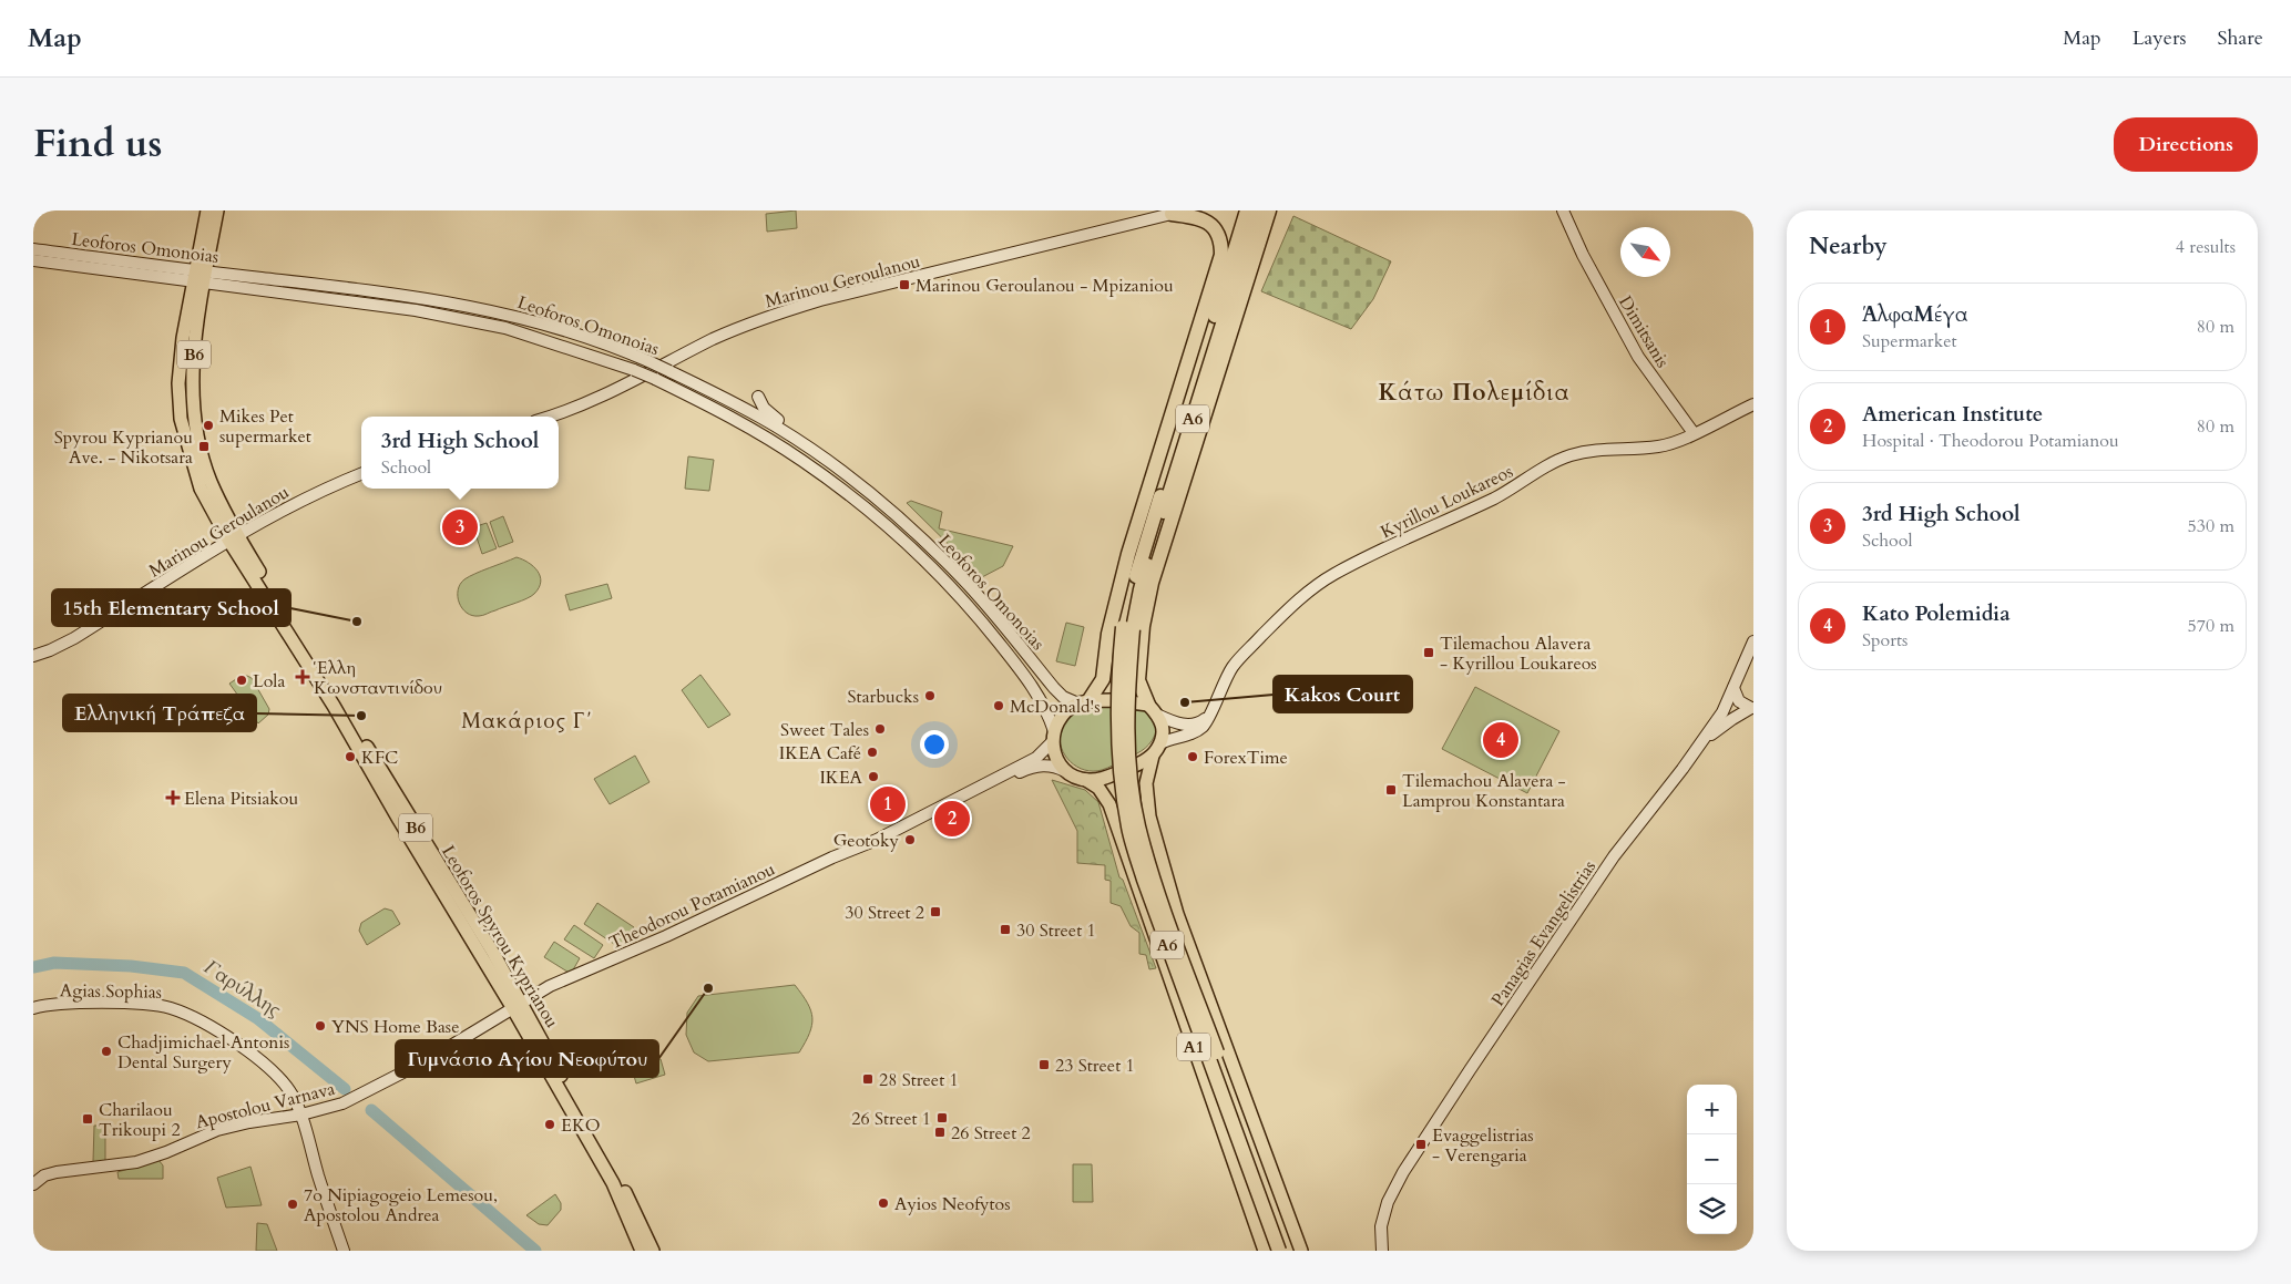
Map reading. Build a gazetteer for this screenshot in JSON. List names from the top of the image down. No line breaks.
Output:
{"streets":{"highway":["A6"],"main road":["Leoforos Omonoias","Marinou Geroulanou","Dimitsanis","B6","Kyrillou Loukareos","Theodorou Potamianou","Panagias Evangelistrias","Leoforos Spyrou Kyprianou","Agias Sophias","A1","Apostolou Varnava"]},"crossings":[["Leoforos Omonoias","Kyrillou Loukareos"],["Leoforos Omonoias","Theodorou Potamianou"],["Leoforos Omonoias","Leoforos Spyrou Kyprianou"],["Leoforos Omonoias","A1"],["Marinou Geroulanou","Leoforos Spyrou Kyprianou"],["Dimitsanis","Kyrillou Loukareos"],["Kyrillou Loukareos","Theodorou Potamianou"],["Kyrillou Loukareos","A1"],["Theodorou Potamianou","Leoforos Spyrou Kyprianou"],["Theodorou Potamianou","A1"],["Theodorou Potamianou","Apostolou Varnava"],["Leoforos Spyrou Kyprianou","Apostolou Varnava"],["Agias Sophias","Apostolou Varnava"]],"districts":["Κάτω Πολεμίδια","Μακάριος Γ΄"],"water":["Γαρύλλης"],"places":{"transit":["Marinou Geroulanou - Mpizaniou","Spyrou Kyprianou Ave. - Nikotsara","Tilemachou Alavera - Kyrillou Loukareos","Tilemachou Alavera - Lamprou Konstantara","30 Street 2","30 Street 1","23 Street 1","28 Street 1","26 Street 1","Charilaou Trikoupi 2","26 Street 2","Evaggelistrias - Verengaria"],"other":["Mikes Pet supermarket","15th Elementary School","Lola","Starbucks","Kakos Court","McDonald's","Ελληνική Τράπεζα","Sweet Tales","IKEA Café","KFC","ForexTime","IKEA","Geotoky","Γυμνάσιο Αγίου Νεοφύτου","YNS Home Base","Chadjimichael Antonis Dental Surgery","EKO","Ayios Neofytos","7o Nipiagogeio Lemesou, Apostolou Andrea"],"health":["Έλλη Κωνσταντινίδου","Elena Pitsiakou"]},"north":"bottom right","page":{"header":"Map","nav":["Map","Layers","Share"],"title":"Find us","buttons":"Directions","heading":["Nearby","4 results"],"list":[{"mark":"1","name":"ΆλφαΜέγα","note":"Supermarket","value":"80 m"},{"mark":"2","name":"American Institute","note":"Hospital · Theodorou Potamianou","value":"80 m"},{"mark":"3","name":"3rd High School","note":"School","value":"530 m"},{"mark":"4","name":"Kato Polemidia","note":"Sports","value":"570 m"}],"popup":["3rd High School","School"],"pins":["3","4","1","2"],"map_buttons":["+","−"]}}
